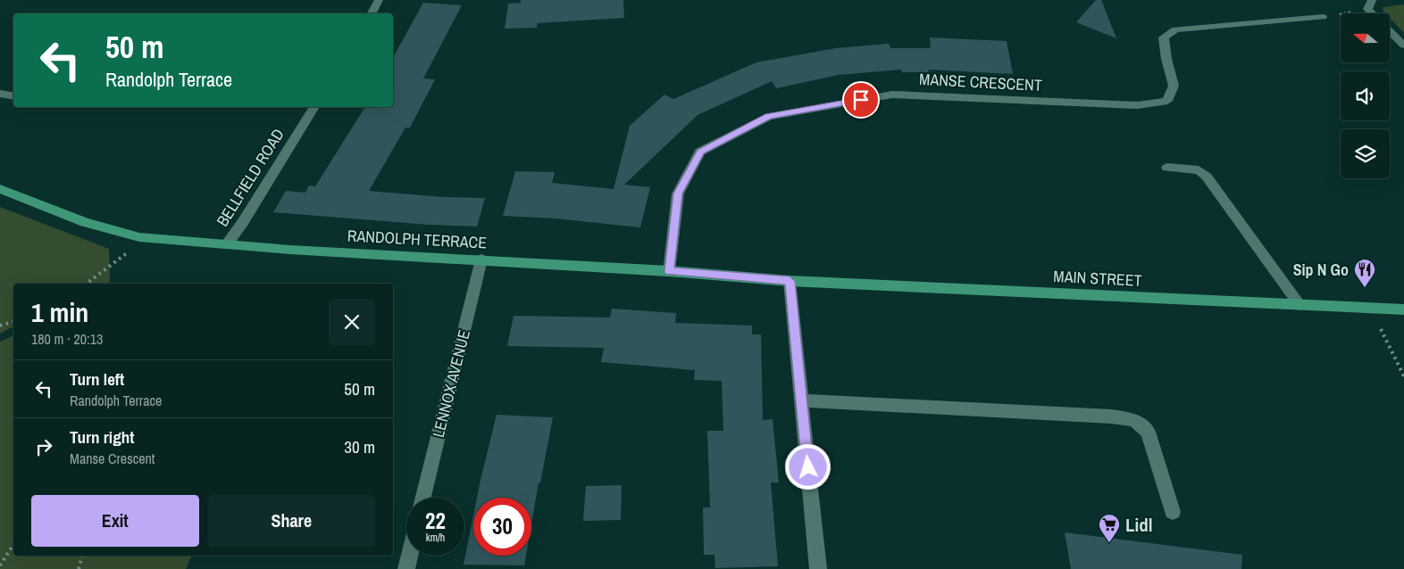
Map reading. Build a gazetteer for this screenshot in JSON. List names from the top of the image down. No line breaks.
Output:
{"streets":{"main road":["RANDOLPH TERRACE","MAIN STREET"],"street":["MANSE CRESCENT","BELLFIELD ROAD","LENNOX AVENUE"]},"crossings":[["MANSE CRESCENT","RANDOLPH TERRACE"],["BELLFIELD ROAD","RANDOLPH TERRACE"],["RANDOLPH TERRACE","MAIN STREET"],["RANDOLPH TERRACE","LENNOX AVENUE"]],"places":{"restaurant":["Sip N Go"],"supermarket":["Lidl"]},"north":"left","page":{"turn":["50 m","Randolph Terrace"],"heading":["1 min","180 m · 20:13"],"list":[{"name":"Turn left","note":"Randolph Terrace","value":"50 m"},{"name":"Turn right","note":"Manse Crescent","value":"30 m"}],"buttons":["Exit","Share"],"speed":"22 km/h","limit":"30"}}
